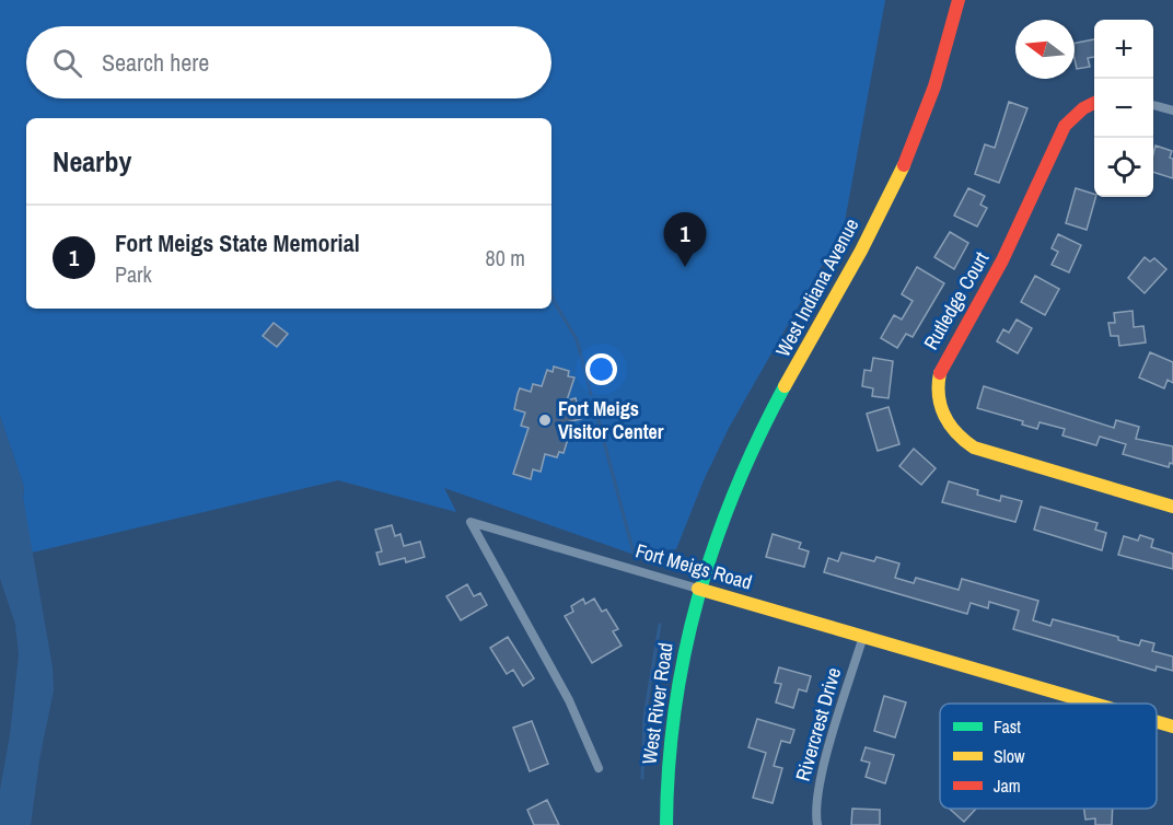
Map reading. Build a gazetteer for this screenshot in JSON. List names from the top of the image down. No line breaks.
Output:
{"streets":{"street":["West Indiana Avenue","Rutledge Court","Fort Meigs Road","West River Road","Rivercrest Drive"]},"crossings":[["West Indiana Avenue","Fort Meigs Road"],["West Indiana Avenue","West River Road"],["Fort Meigs Road","West River Road"],["Fort Meigs Road","Rivercrest Drive"]],"places":["Fort Meigs Visitor Center"],"legend":["Fast","Slow","Jam"],"north":"left","page":{"map_buttons":["+","−"],"search":"Search here","heading":"Nearby","list":[{"mark":"1","name":"Fort Meigs State Memorial","note":"Park","value":"80 m"}],"pins":"1"}}
